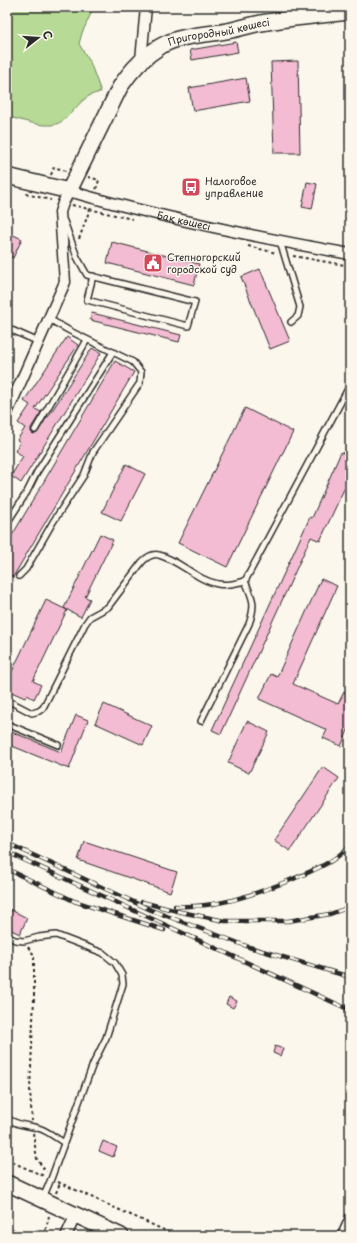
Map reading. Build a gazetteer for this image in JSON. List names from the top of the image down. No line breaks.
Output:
{"streets":{"street":["Пригородный көшесі","Бақ көшесі"]},"crossings":[["Пригородный көшесі","Бақ көшесі"]],"places":{"bus stop":["Налоговое управление"],"public building":["Степногорский городской суд"]},"north":"right"}
